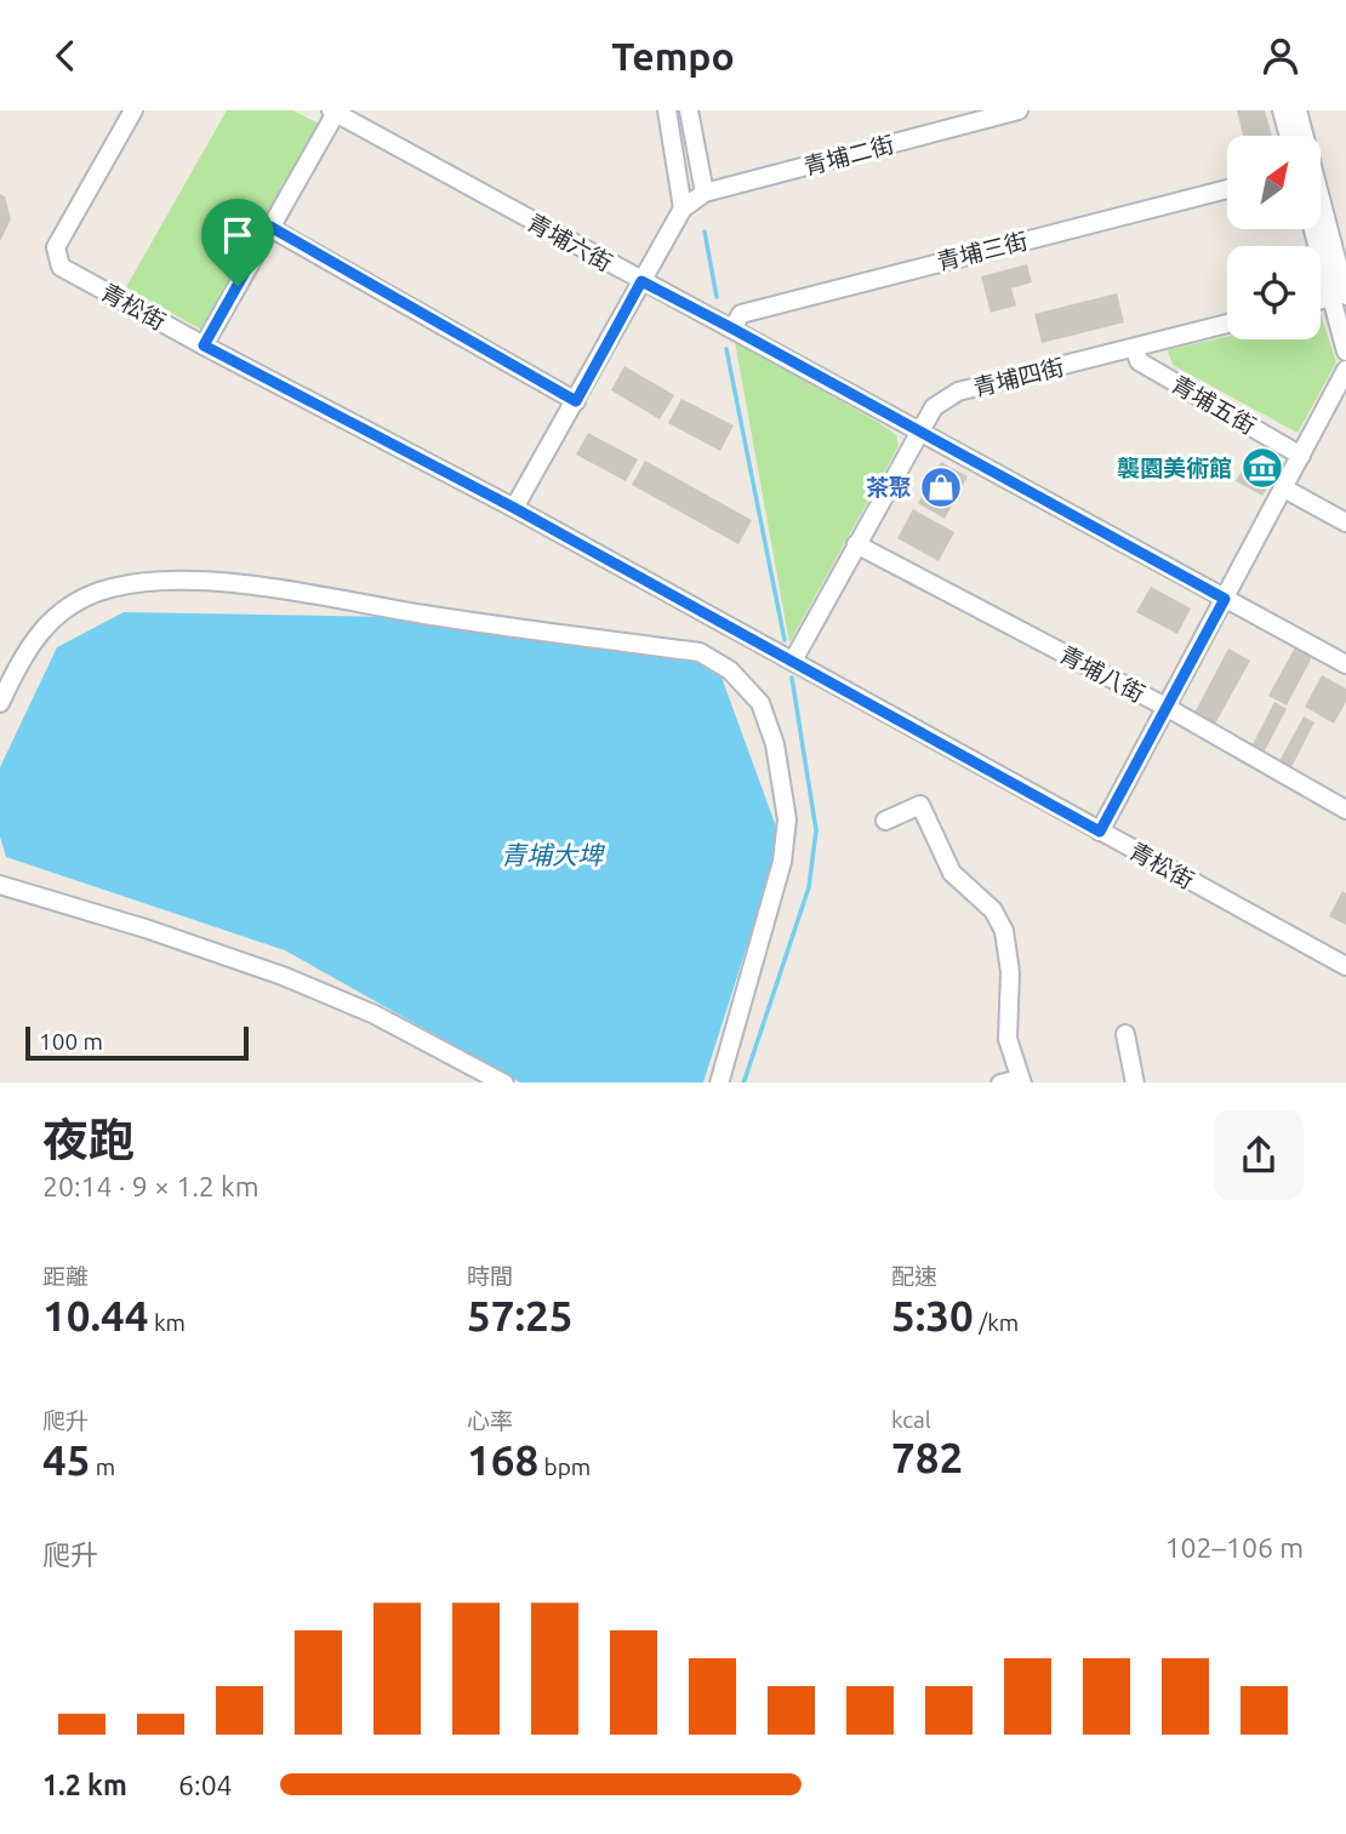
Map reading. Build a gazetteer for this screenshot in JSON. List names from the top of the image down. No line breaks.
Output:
{"streets":{"street":["青埔二街","青埔六街","青埔三街","青松街","青埔四街","青埔五街","青埔八街"]},"crossings":[["青埔六街","青埔三街"],["青埔六街","青埔四街"],["青松街","青埔四街"],["青埔四街","青埔五街"],["青埔四街","青埔八街"]],"water":["青埔大埤"],"places":{"museum":["襲園美術館"],"shop":["茶聚"]},"scale_bar":"100 m","north":"top right","page":{"header":"Tempo","scale":"100 m","heading":["夜跑","20:14 · 9 × 1.2 km"],"stats":[["距離","10.44 km"],["時間","57:25"],["配速","5:30 /km"],["爬升","45 m"],["心率","168 bpm"],["kcal","782"]],"chart":["爬升","102–106 m"],"list":[{"name":"1.2 km","note":"6:04"}]}}
